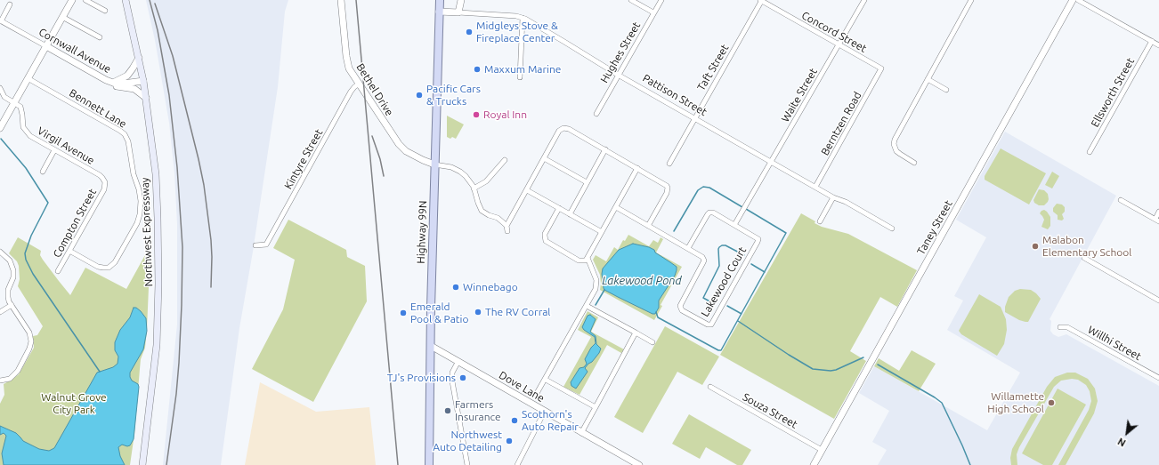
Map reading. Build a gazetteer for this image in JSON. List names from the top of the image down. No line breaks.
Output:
{"streets":{"main road":["Northwest Expressway","Highway 99N"],"street":["Concord Street","Cornwall Avenue","Hughes Street","Taft Street","Bethel Drive","Ellsworth Street","Pattison Street","Waite Street","Bennett Lane","Berntzen Road","Virgil Avenue","Kintyre Street","Compton Street","Taney Street","Lakewood Court","Willhi Street","Dove Lane","Souza Street"]},"crossings":[["Concord Street","Taft Street"],["Concord Street","Waite Street"],["Concord Street","Berntzen Road"],["Cornwall Avenue","Northwest Expressway"],["Hughes Street","Pattison Street"],["Taft Street","Pattison Street"],["Bethel Drive","Kintyre Street"],["Bethel Drive","Highway 99N"],["Pattison Street","Waite Street"],["Pattison Street","Berntzen Road"],["Pattison Street","Highway 99N"],["Waite Street","Lakewood Court"],["Bennett Lane","Compton Street"],["Virgil Avenue","Compton Street"],["Taney Street","Souza Street"],["Highway 99N","Dove Lane"]],"water":["Lakewood Pond"],"parks":["Walnut Grove City Park"],"places":["Midgleys Stove & Fireplace Center","Maxxum Marine","Pacific Cars & Trucks","Royal Inn","Malabon Elementary School","Winnebago","The RV Corral","Emerald Pool & Patio","TJ's Provisions","Willamette High School","Farmers Insurance","Scothorn's Auto Repair","Northwest Auto Detailing"],"north":"bottom left"}
